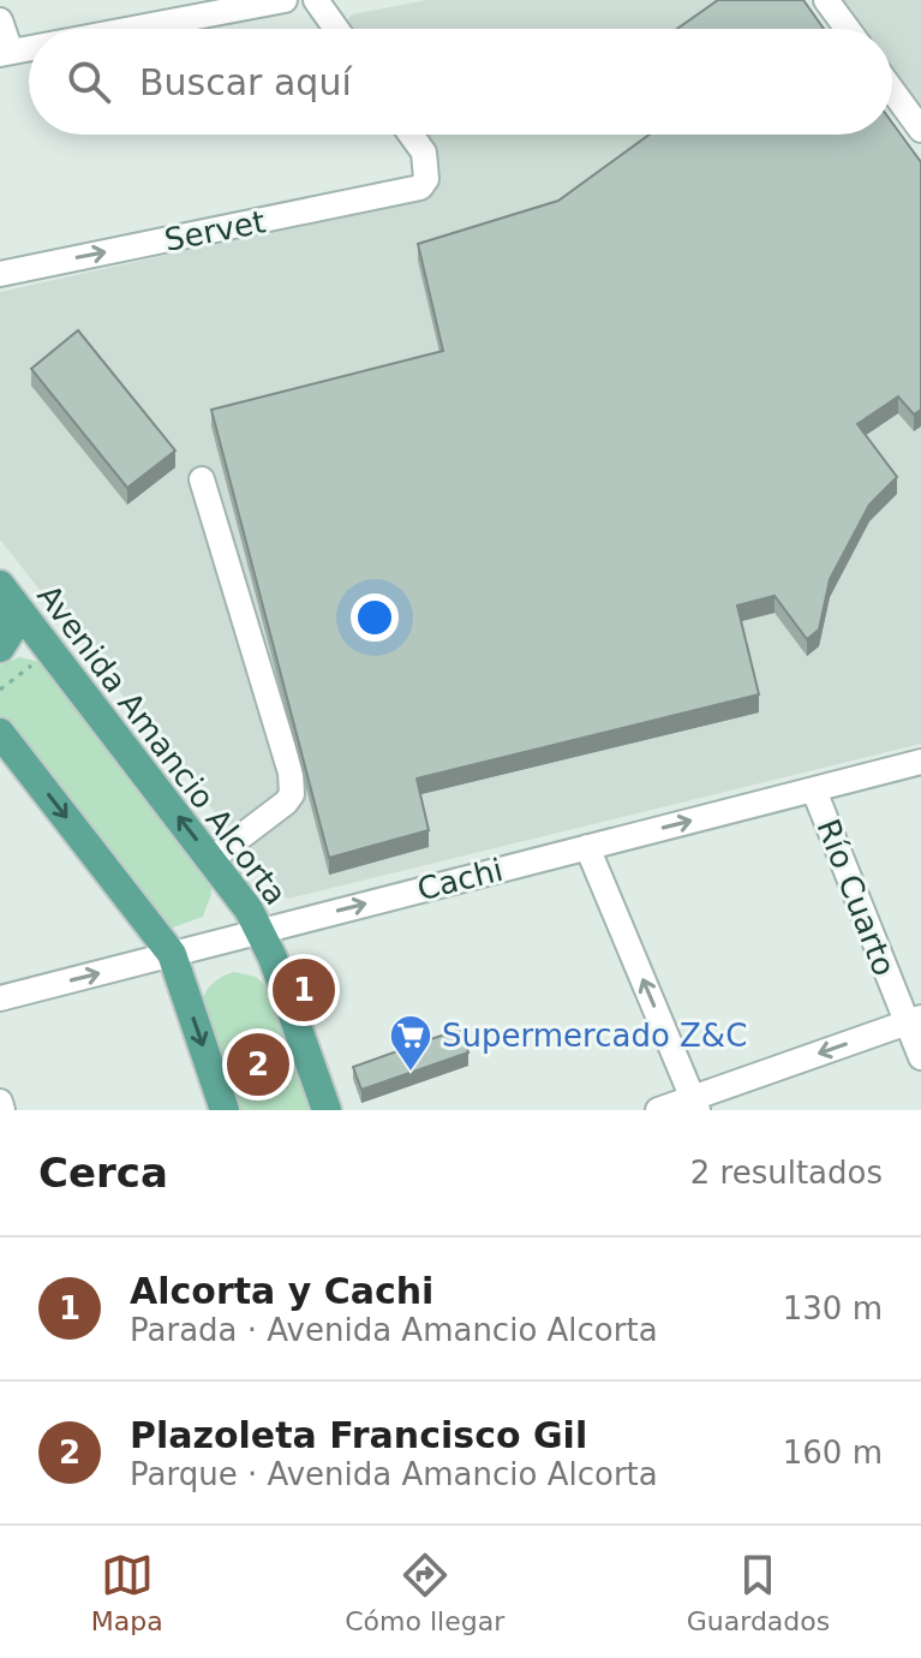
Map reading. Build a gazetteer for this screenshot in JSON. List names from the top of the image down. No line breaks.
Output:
{"streets":{"main road":["Avenida Amancio Alcorta"],"street":["Servet","Cachi","Río Cuarto"]},"crossings":[["Avenida Amancio Alcorta","Cachi"],["Cachi","Río Cuarto"]],"one_way":["Cachi"],"places":{"supermarket":["Supermercado Z&C"]},"page":{"search":"Buscar aquí","pins":["1","2"],"heading":["Cerca","2 resultados"],"list":[{"mark":"1","name":"Alcorta y Cachi","note":"Parada · Avenida Amancio Alcorta","value":"130 m"},{"mark":"2","name":"Plazoleta Francisco Gil","note":"Parque · Avenida Amancio Alcorta","value":"160 m"}],"nav":["Mapa","Cómo llegar","Guardados"]}}
